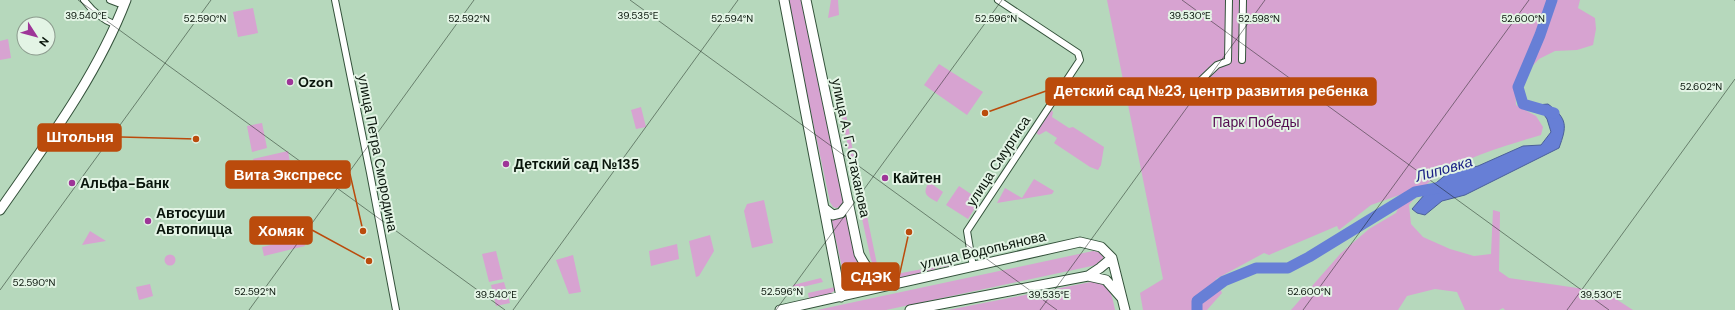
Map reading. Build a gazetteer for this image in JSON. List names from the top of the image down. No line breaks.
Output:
{"streets":{"main road":["улица А. Г. Стаханова","улица Водопьянова"],"street":["улица Петра Смородина","улица Смургиса"]},"crossings":[["улица А. Г. Стаханова","улица Водопьянова"],["улица Смургиса","улица Водопьянова"]],"water":["Липовка"],"parks":["Парк Победы"],"places":["Ozon","Детский сад №23, центр развития ребенка","Штольня","Детский сад №135","Кайтен","Альфа-Банк","Автосуши Автопицца","Вита Экспресс","СДЭК","Хомяк"],"north":"bottom right","coordinates":["39.540°E","39.535°E","39.530°E","52.590°N","52.592°N","52.594°N","52.596°N","52.598°N","52.600°N","52.602°N"]}
